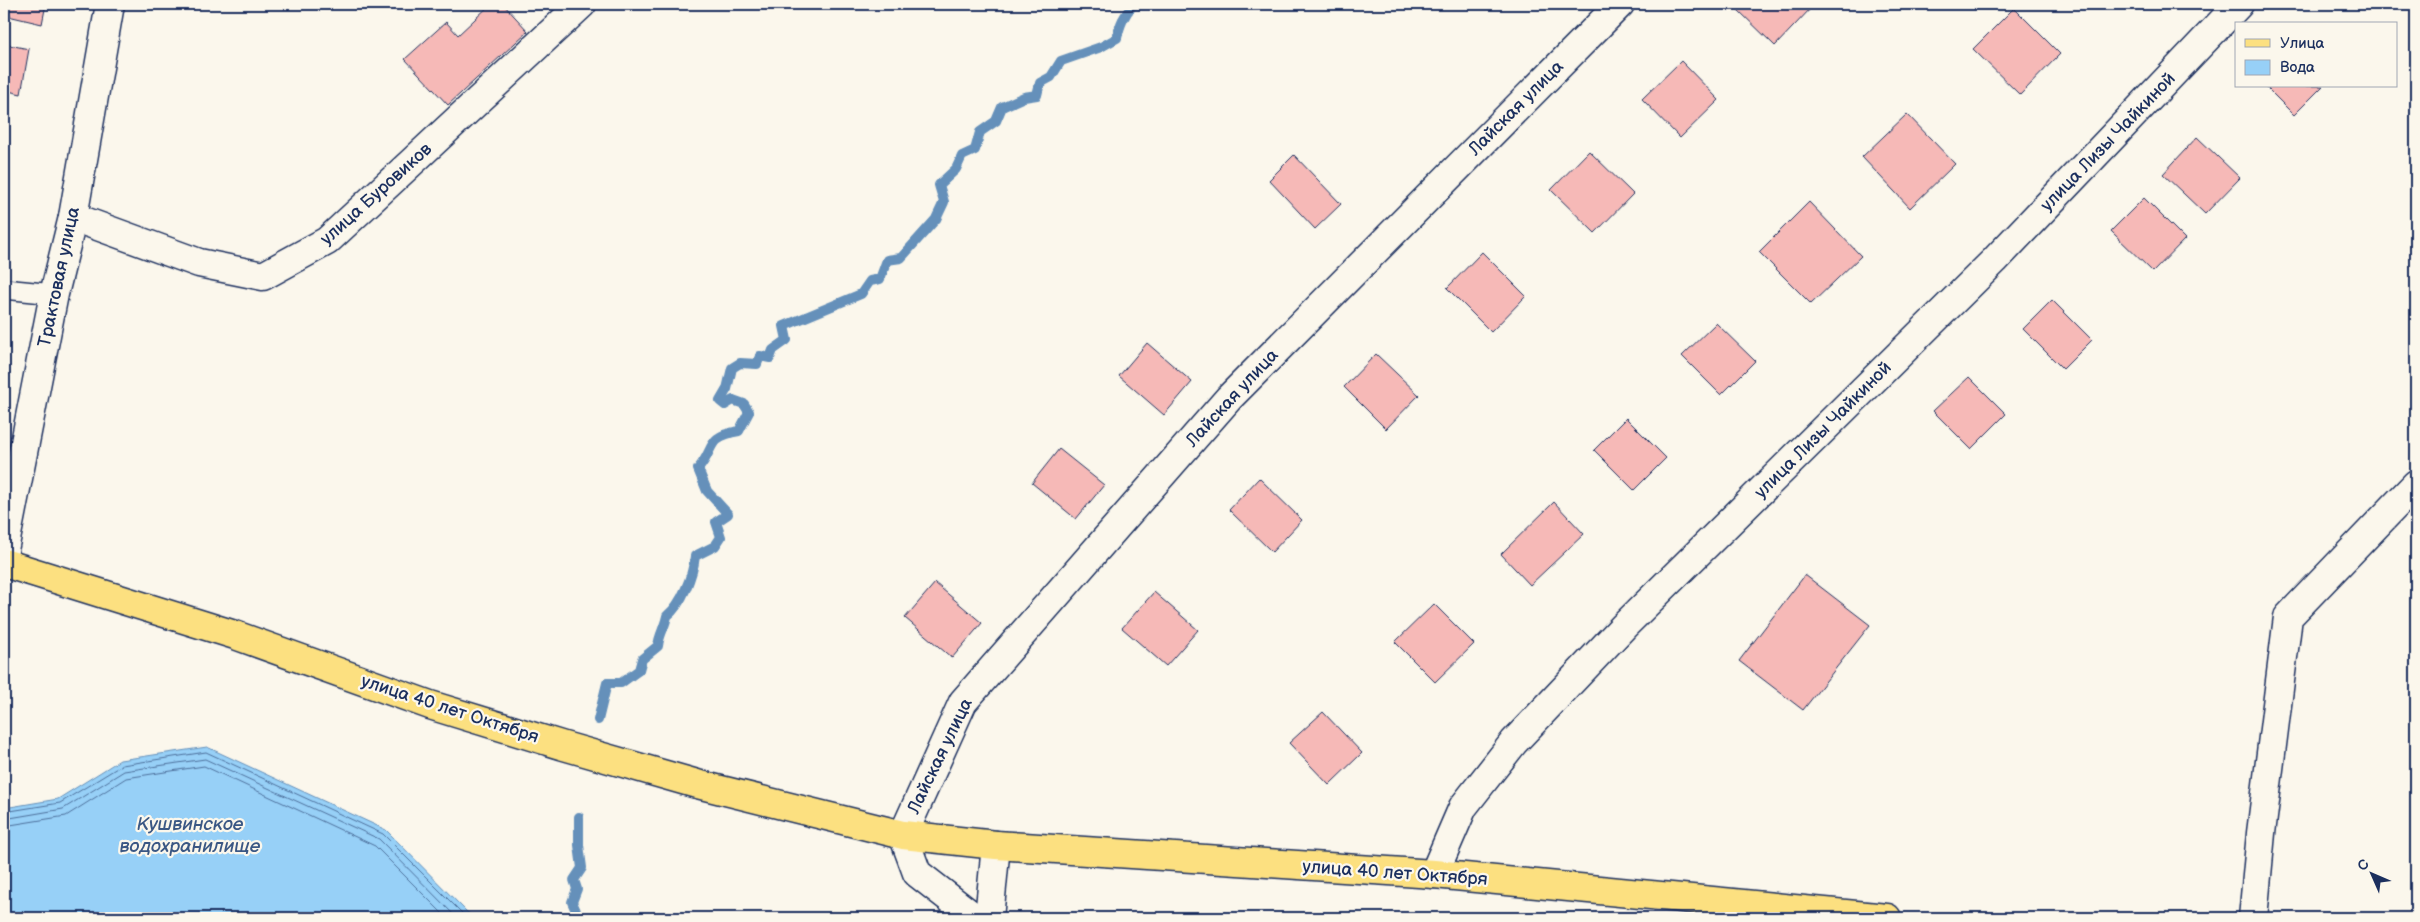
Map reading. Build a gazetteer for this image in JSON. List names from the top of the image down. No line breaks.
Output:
{"streets":{"main road":["улица 40 лет Октября"],"street":["Лайская улица","улица Лизы Чайкиной","улица Буровиков","Трактовая улица"]},"crossings":[["Лайская улица","улица 40 лет Октября"],["улица Лизы Чайкиной","улица 40 лет Октября"],["улица Буровиков","Трактовая улица"]],"water":["Кушвинское водохранилище"],"legend":["Улица","Вода"],"north":"top left"}
